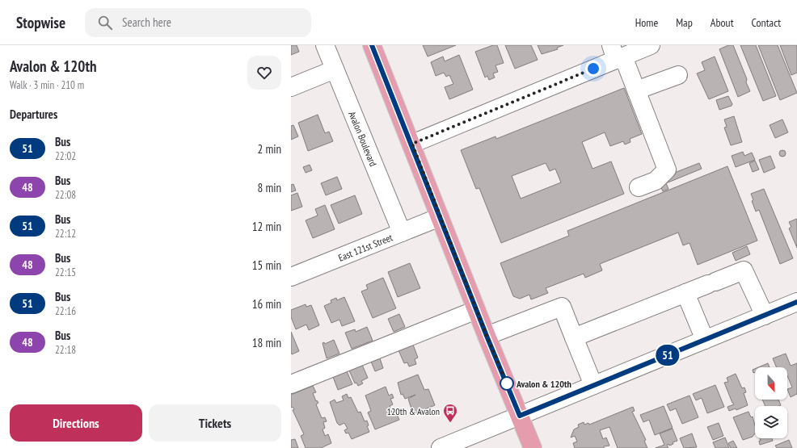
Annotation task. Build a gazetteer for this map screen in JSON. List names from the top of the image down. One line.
{"streets":{"street":["Avalon Boulevard","East 121st Street"]},"crossings":[["Avalon Boulevard","East 121st Street"]],"places":{"other":["Avalon & 120th"],"bus stop":["120th & Avalon"]},"lines":["bus line 51"],"north":"bottom","page":{"header":"Stopwise","search":"Search here","nav":["Home","Map","About","Contact"],"heading":[["Avalon & 120th","Walk · 3 min · 210 m"],"Departures"],"on_map":"51","list":[{"mark":"51","name":"Bus","note":"22:02","value":"2 min"},{"mark":"48","name":"Bus","note":"22:08","value":"8 min"},{"mark":"51","name":"Bus","note":"22:12","value":"12 min"},{"mark":"48","name":"Bus","note":"22:15","value":"15 min"},{"mark":"51","name":"Bus","note":"22:16","value":"16 min"},{"mark":"48","name":"Bus","note":"22:18","value":"18 min"}],"buttons":["Directions","Tickets"]}}
